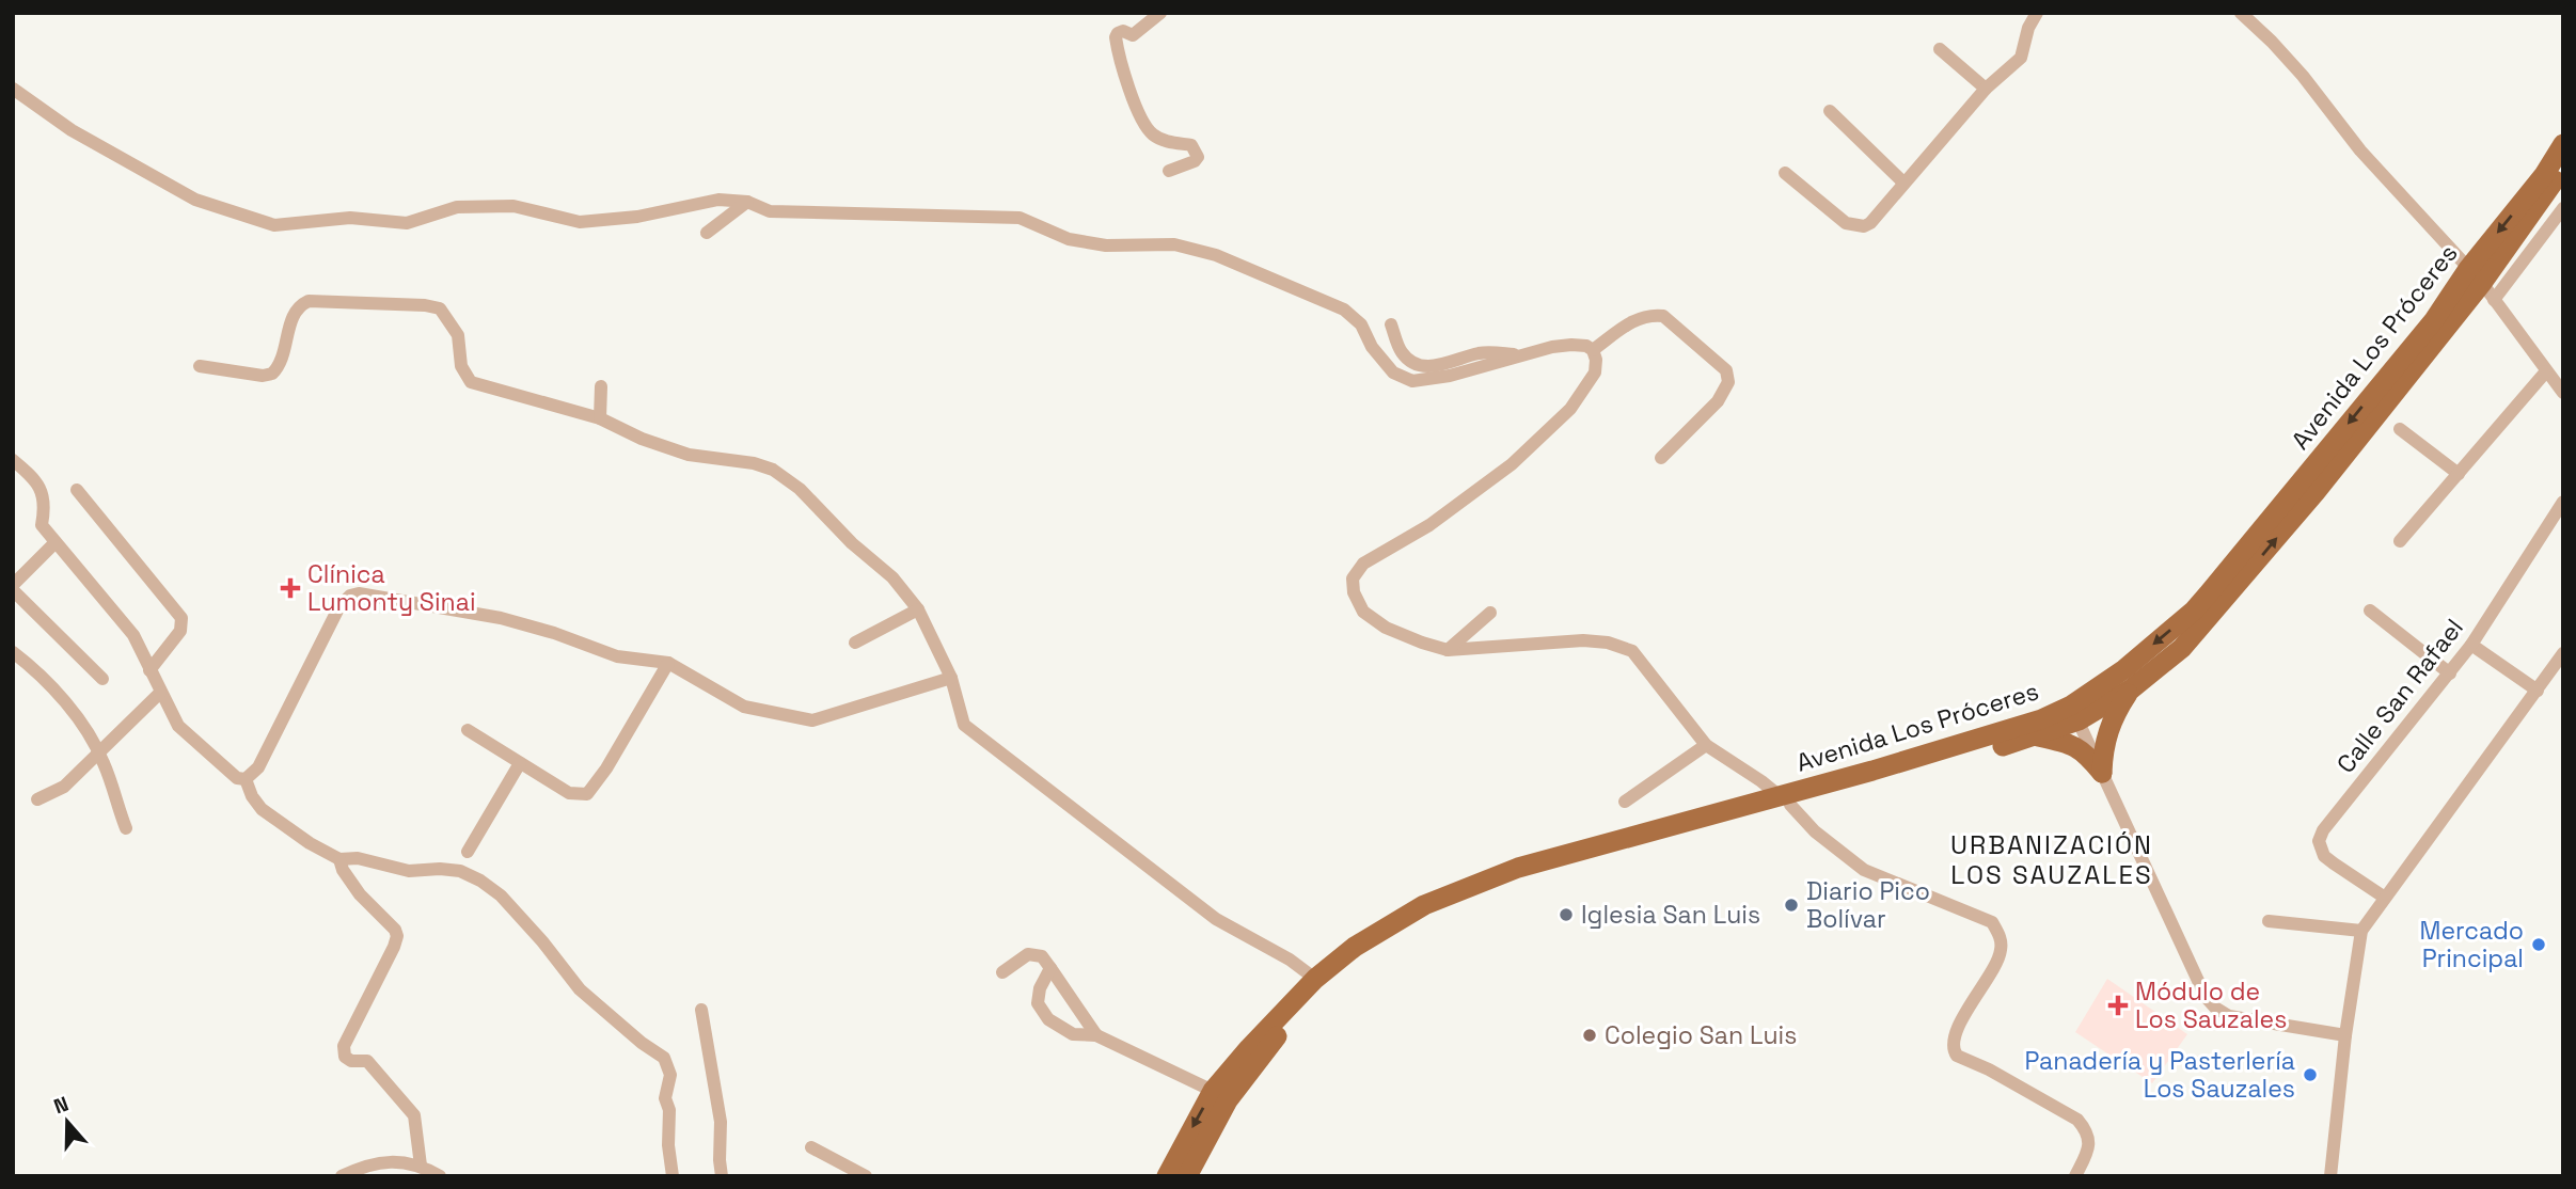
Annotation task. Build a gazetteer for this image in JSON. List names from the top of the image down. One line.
{"streets":{"highway":["Avenida Los Próceres"],"street":["Calle San Rafael"]},"districts":["URBANIZACIÓN LOS SAUZALES"],"places":{"health":["Clínica Lumonty Sinai","Módulo de Los Sauzales"],"other":["Diario Pico Bolívar","Iglesia San Luis","Mercado Principal","Colegio San Luis","Panadería y Pasterlería Los Sauzales"]},"north":"top"}
